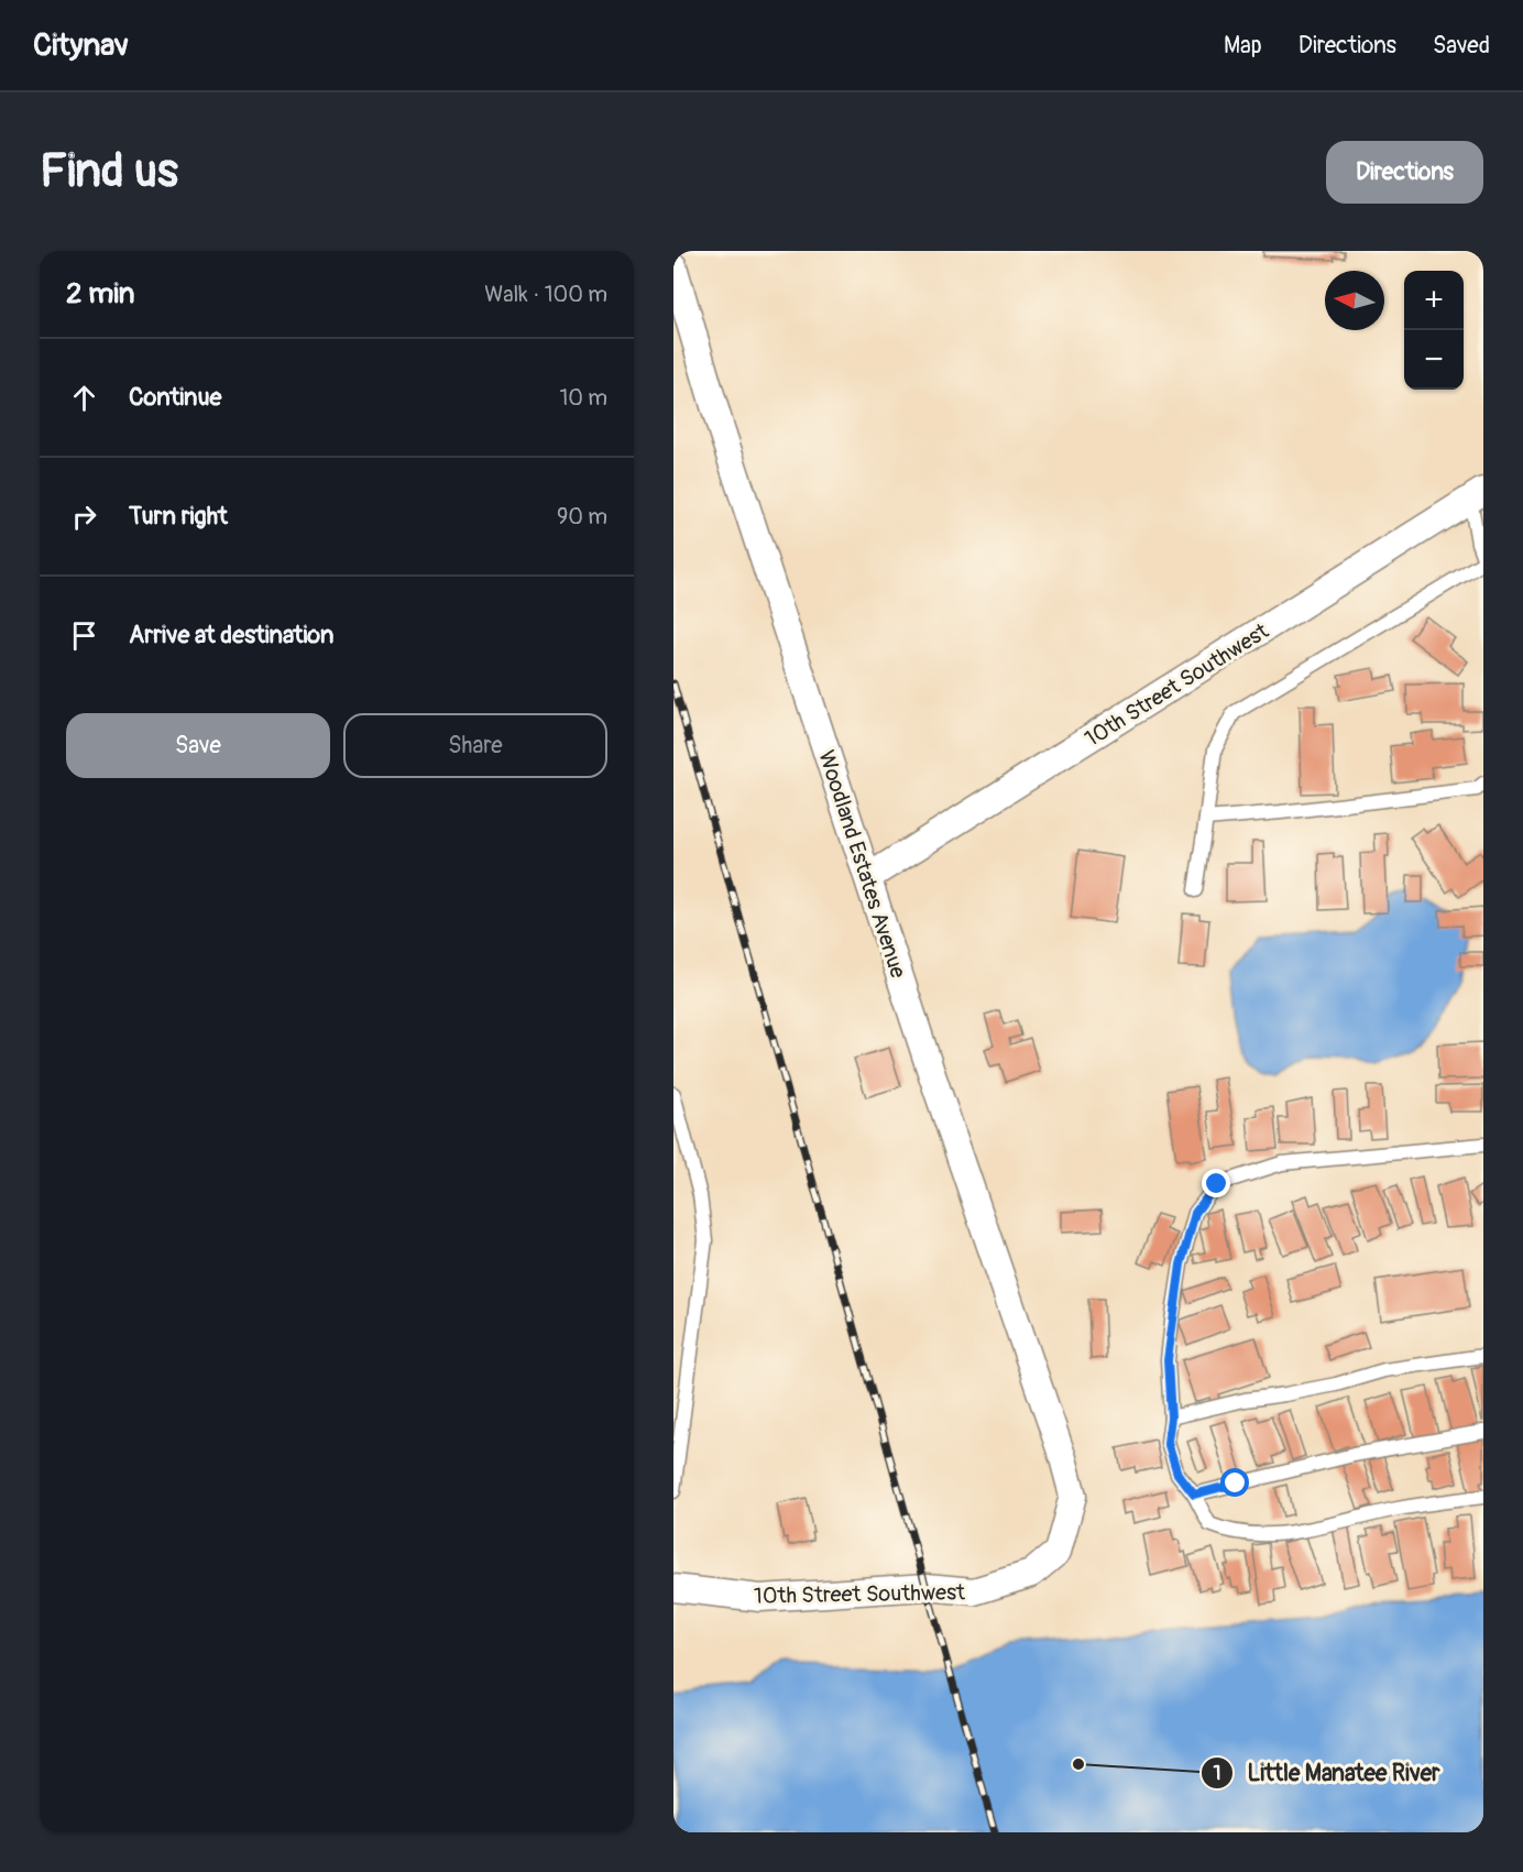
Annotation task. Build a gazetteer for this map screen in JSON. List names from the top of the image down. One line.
{"streets":{"street":["10th Street Southwest","Woodland Estates Avenue"]},"crossings":[["10th Street Southwest","Woodland Estates Avenue"]],"places":["Little Manatee River"],"north":"left","page":{"header":"Citynav","nav":["Map","Directions","Saved"],"buttons":["Directions",["Save","Share"]],"title":"Find us","heading":["2 min","Walk · 100 m"],"map_buttons":["+","−"],"list":[["Continue","10 m"],["Turn right","90 m"],"Arrive at destination"]}}
